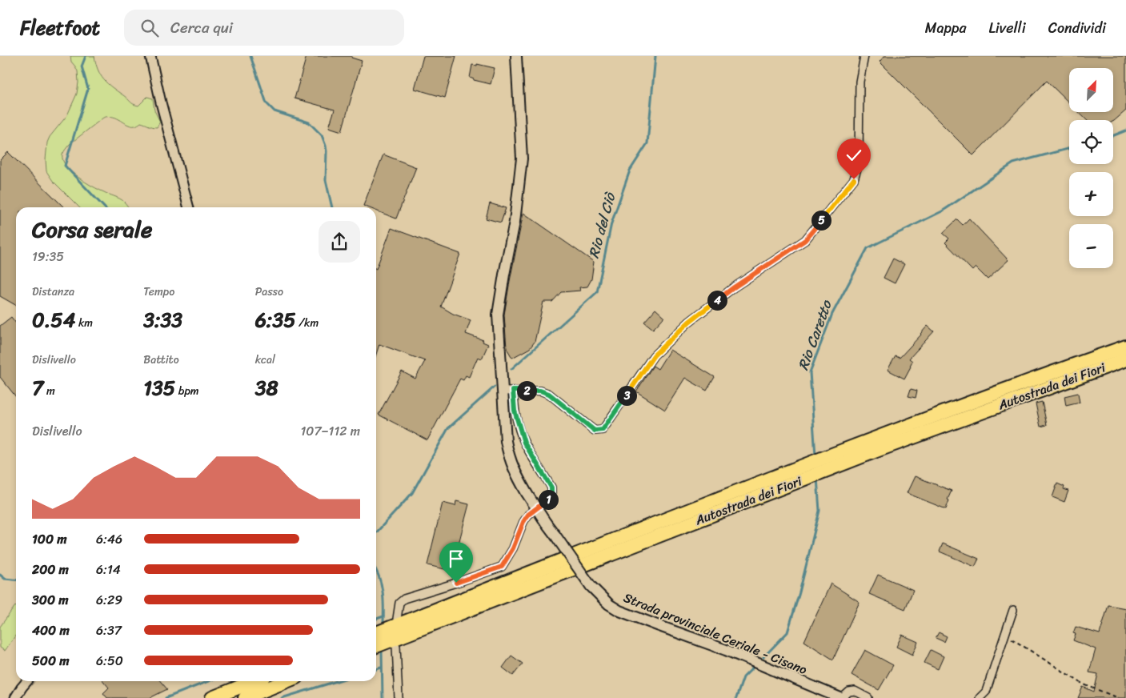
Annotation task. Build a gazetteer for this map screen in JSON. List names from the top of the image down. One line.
{"streets":{"highway":["Autostrada dei Fiori"],"main road":["Strada provinciale Ceriale - Cisano"]},"water":["Rio del Ciò","Rio Caretto"],"north":"top right","page":{"header":"Fleetfoot","search":"Cerca qui","nav":["Mappa","Livelli","Condividi"],"map_buttons":["+","−"],"heading":["Corsa serale","19:35"],"pins":["5","4","2","3","1"],"stats":[["Distanza","0.54 km"],["Tempo","3:33"],["Passo","6:35 /km"],["Dislivello","7 m"],["Battito","135 bpm"],["kcal","38"]],"chart":["Dislivello","107–112 m"],"list":[{"name":"100 m","note":"6:46"},{"name":"200 m","note":"6:14"},{"name":"300 m","note":"6:29"},{"name":"400 m","note":"6:37"},{"name":"500 m","note":"6:50"}]}}
